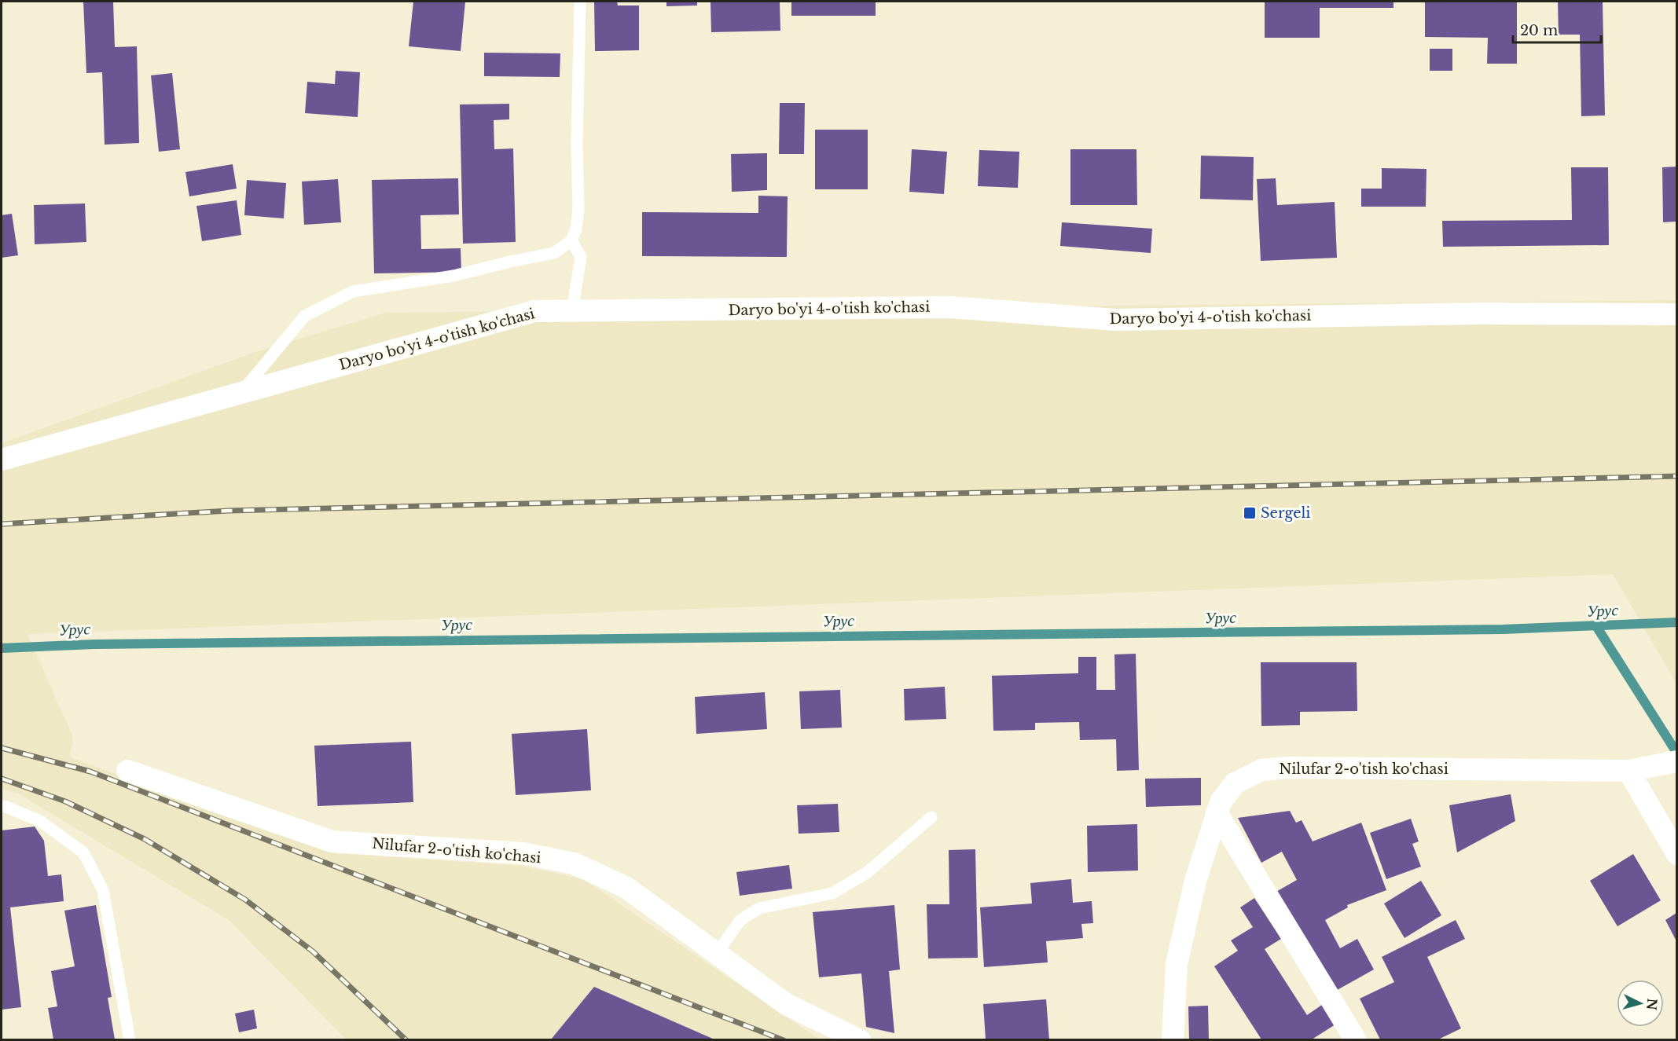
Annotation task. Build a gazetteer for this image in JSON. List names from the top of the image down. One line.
{"streets":{"street":["Daryo bo'yi 4-o'tish ko'chasi","Nilufar 2-o'tish ko'chasi"]},"water":["Урус"],"places":{"transit":["Sergeli"]},"scale_bar":"20 m","north":"right"}
